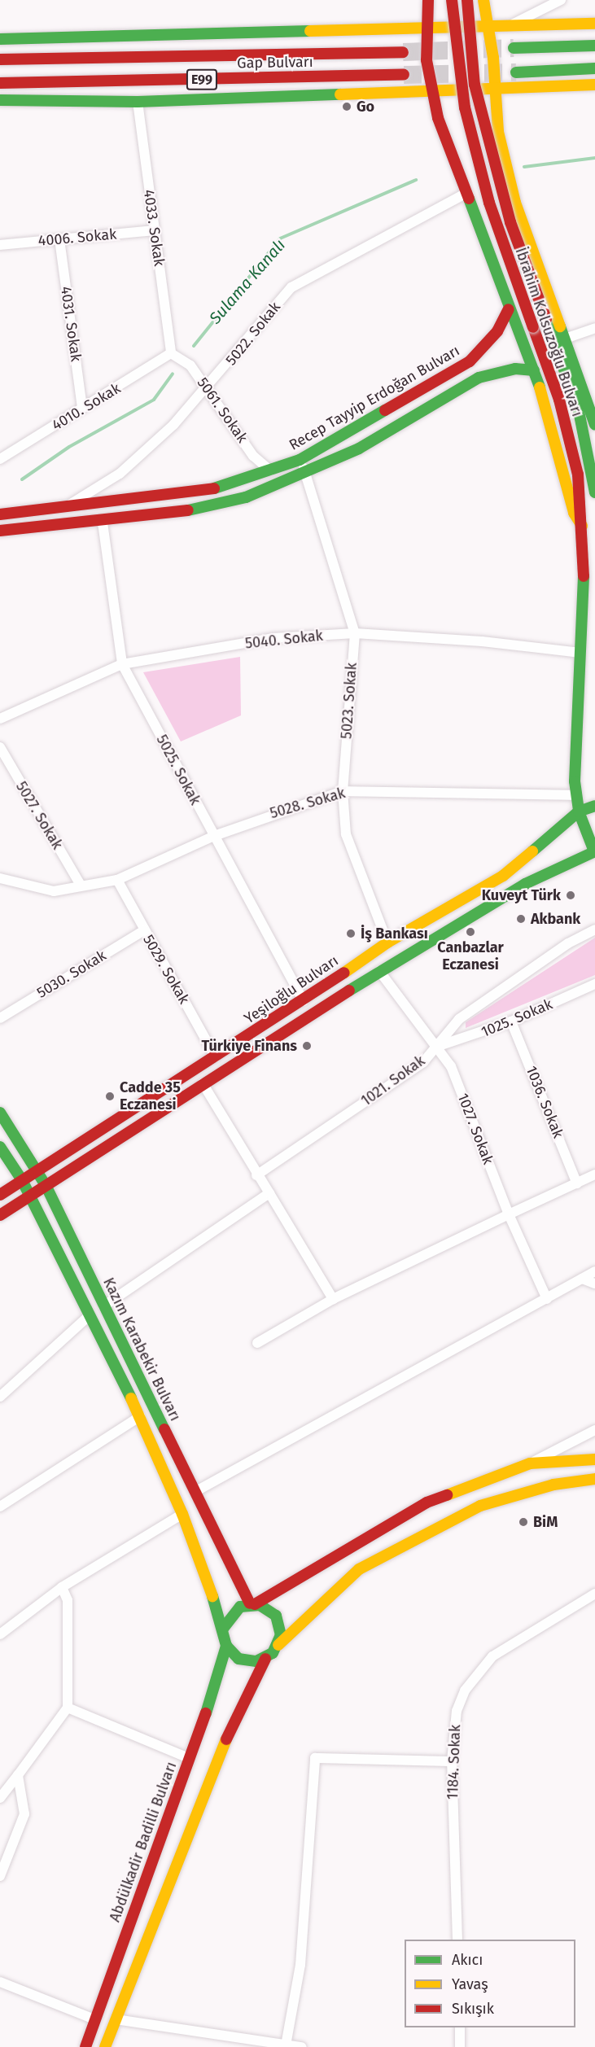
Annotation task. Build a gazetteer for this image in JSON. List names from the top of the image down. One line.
{"streets":{"main road":["Gap Bulvarı","E99","İbrahim Kolsuzoğlu Bulvarı","Recep Tayyip Erdoğan Bulvarı","Yeşiloğlu Bulvarı","Kazım Karabekir Bulvarı","Abdülkadir Badilli Bulvarı"],"street":["4033. Sokak","4006. Sokak","4031. Sokak","5022. Sokak","4010. Sokak","5061. Sokak","5040. Sokak","5023. Sokak","5025. Sokak","5028. Sokak","5027. Sokak","5029. Sokak","5030. Sokak","1025. Sokak","1021. Sokak","1036. Sokak","1027. Sokak","1184. Sokak"]},"crossings":[["4033. Sokak","4006. Sokak"],["4033. Sokak","4010. Sokak"],["4033. Sokak","5061. Sokak"],["4006. Sokak","4031. Sokak"],["4031. Sokak","4010. Sokak"],["İbrahim Kolsuzoğlu Bulvarı","5040. Sokak"],["İbrahim Kolsuzoğlu Bulvarı","5028. Sokak"],["İbrahim Kolsuzoğlu Bulvarı","Yeşiloğlu Bulvarı"],["5022. Sokak","Recep Tayyip Erdoğan Bulvarı"],["5022. Sokak","5061. Sokak"],["Recep Tayyip Erdoğan Bulvarı","5061. Sokak"],["Recep Tayyip Erdoğan Bulvarı","5023. Sokak"],["Recep Tayyip Erdoğan Bulvarı","5025. Sokak"],["4010. Sokak","5061. Sokak"],["5040. Sokak","5023. Sokak"],["5040. Sokak","5025. Sokak"],["5023. Sokak","5028. Sokak"],["5023. Sokak","Yeşiloğlu Bulvarı"],["5025. Sokak","5028. Sokak"],["5025. Sokak","Yeşiloğlu Bulvarı"],["5028. Sokak","5027. Sokak"],["5028. Sokak","5029. Sokak"],["5029. Sokak","5030. Sokak"],["5029. Sokak","Yeşiloğlu Bulvarı"],["Yeşiloğlu Bulvarı","1027. Sokak"],["Yeşiloğlu Bulvarı","Kazım Karabekir Bulvarı"],["1025. Sokak","1021. Sokak"],["1025. Sokak","1036. Sokak"],["1025. Sokak","1027. Sokak"],["1021. Sokak","1027. Sokak"],["Kazım Karabekir Bulvarı","Abdülkadir Badilli Bulvarı"]],"water":["Sulama Kanalı"],"places":["Go","Kuveyt Türk","Akbank","Canbazlar Eczanesi","İş Bankası","Türkiye Finans","Cadde 35 Eczanesi","BiM"],"legend":["Akıcı","Yavaş","Sıkışık"]}
